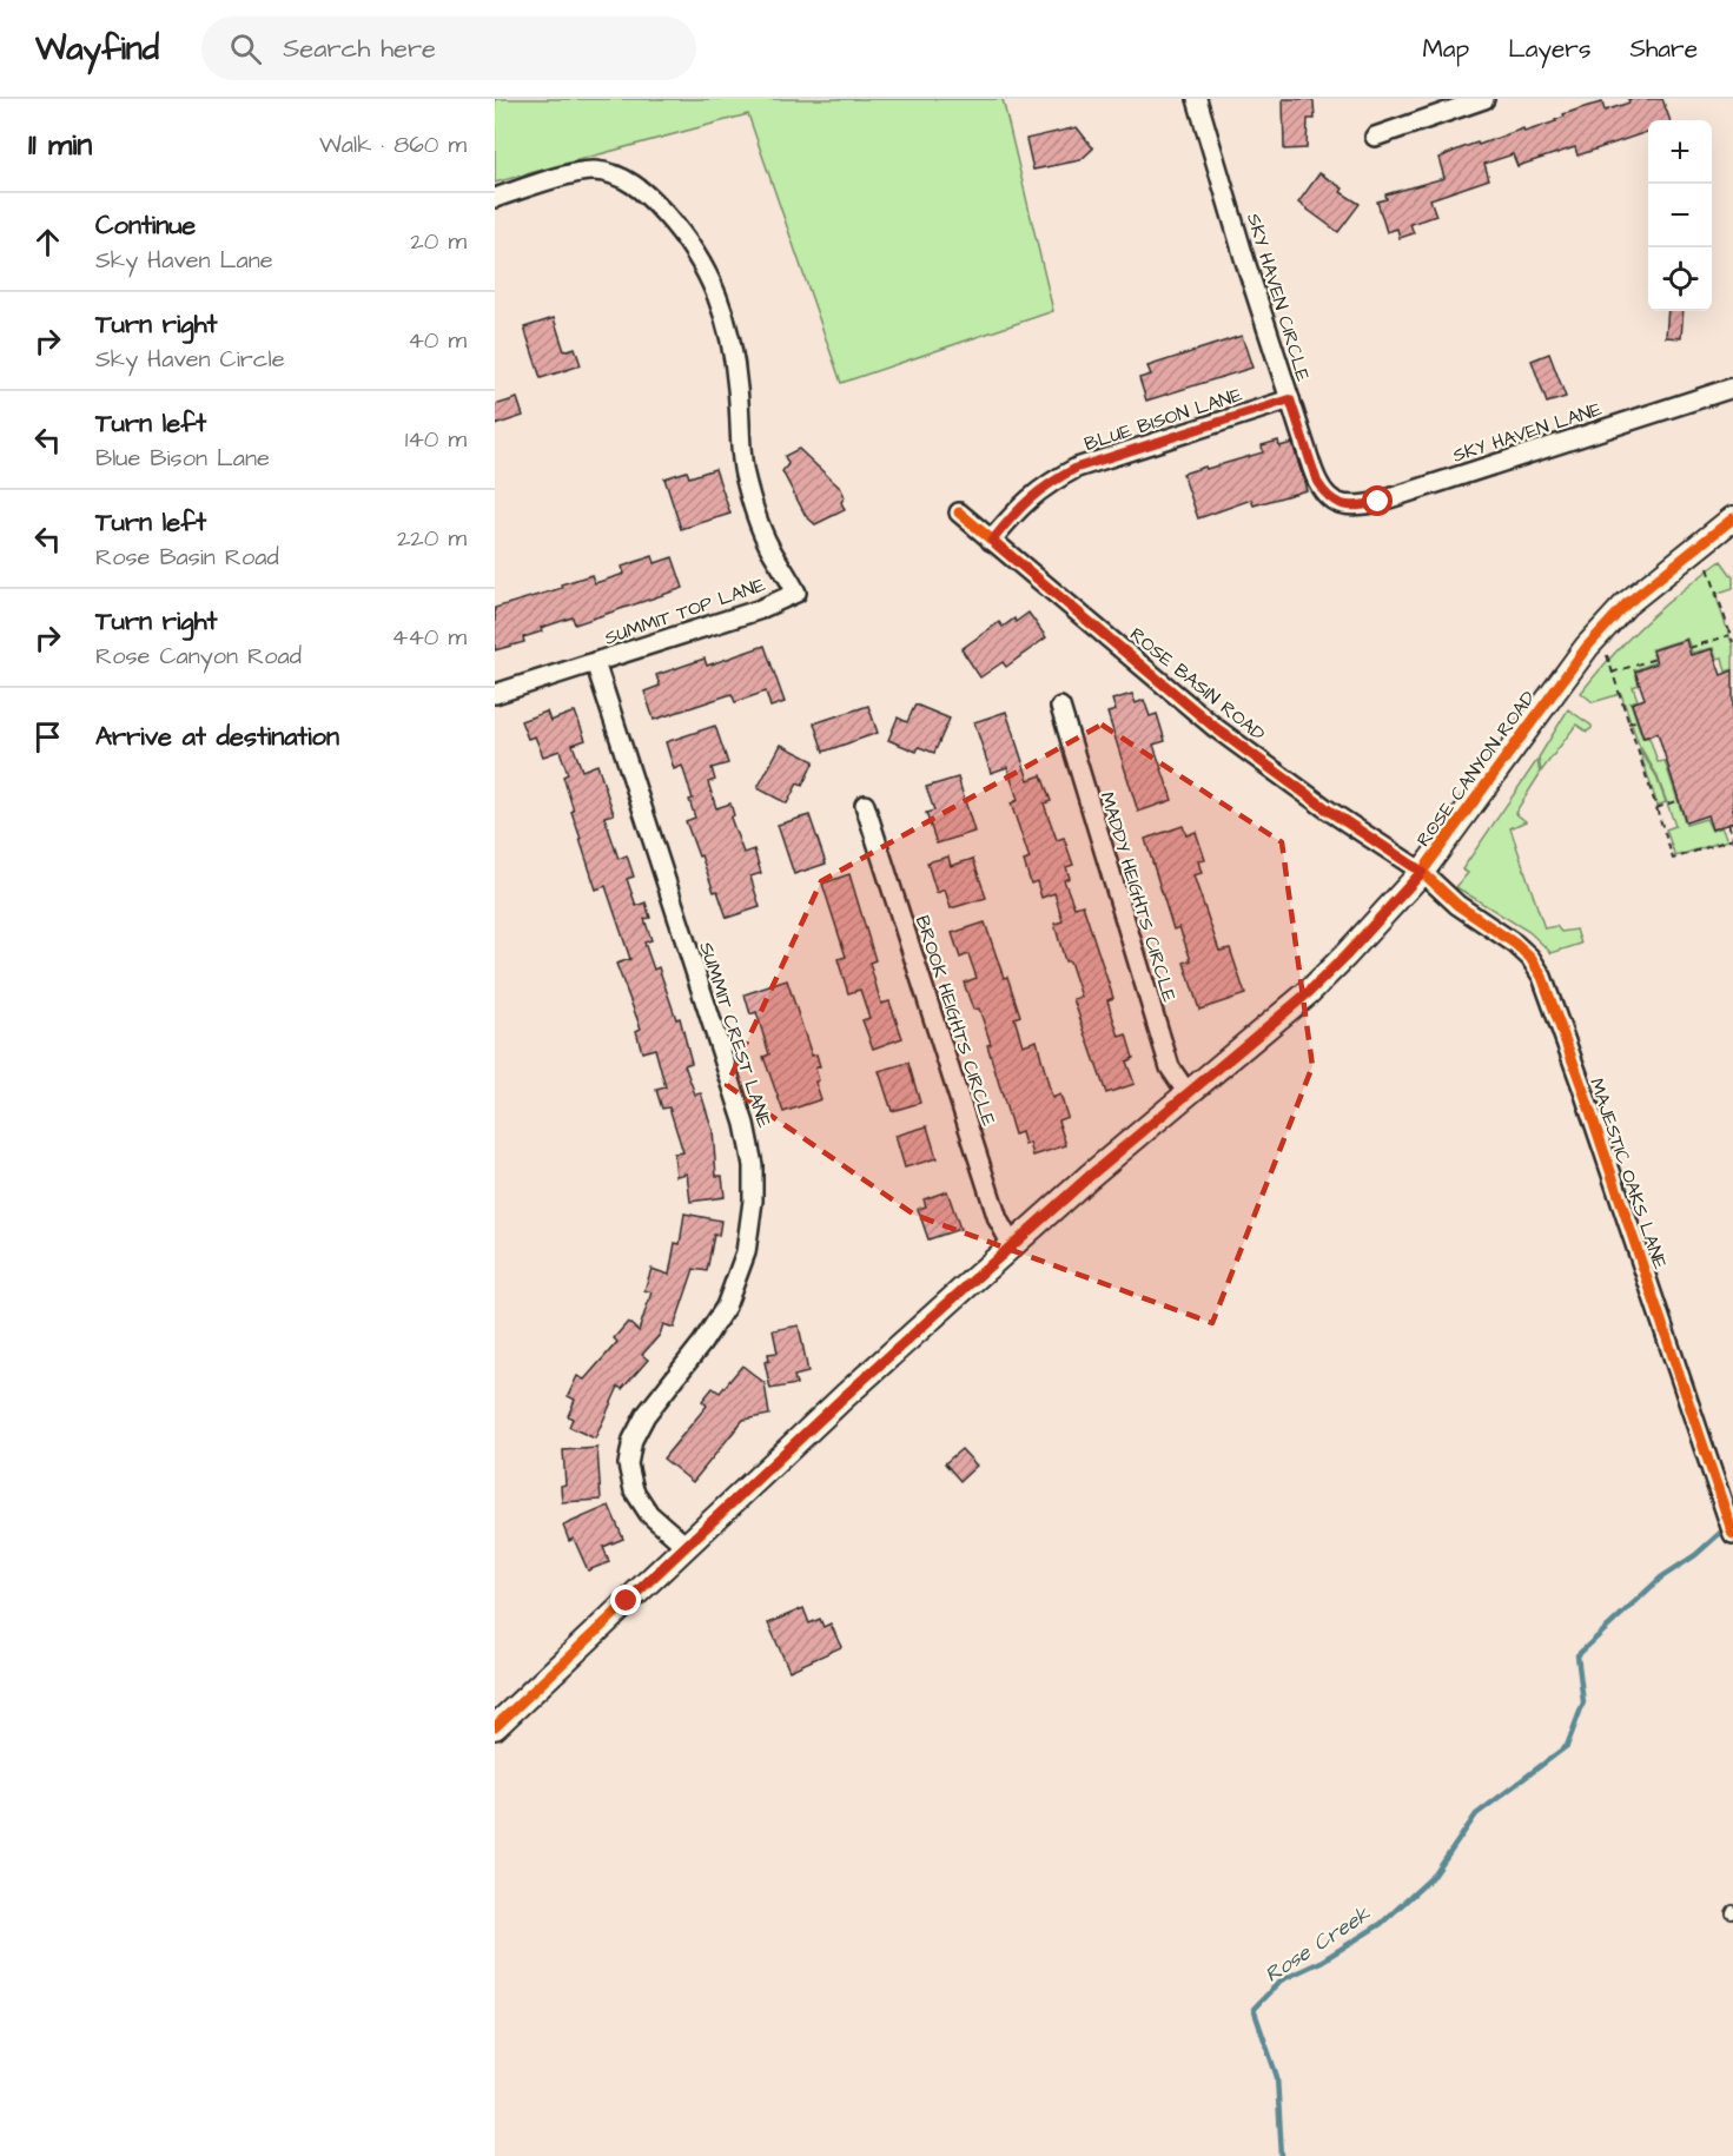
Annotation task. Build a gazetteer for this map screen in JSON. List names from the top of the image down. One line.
{"streets":{"street":["SKY HAVEN CIRCLE","BLUE BISON LANE","SKY HAVEN LANE","SUMMIT TOP LANE","ROSE BASIN ROAD","ROSE CANYON ROAD","MADDY HEIGHTS CIRCLE","BROOK HEIGHTS CIRCLE","SUMMIT CREST LANE","MAJESTIC OAKS LANE"]},"crossings":[["SKY HAVEN CIRCLE","BLUE BISON LANE"],["SKY HAVEN CIRCLE","SKY HAVEN LANE"],["BLUE BISON LANE","ROSE BASIN ROAD"],["SUMMIT TOP LANE","SUMMIT CREST LANE"],["ROSE BASIN ROAD","ROSE CANYON ROAD"],["ROSE BASIN ROAD","MAJESTIC OAKS LANE"],["ROSE CANYON ROAD","MADDY HEIGHTS CIRCLE"],["ROSE CANYON ROAD","BROOK HEIGHTS CIRCLE"],["ROSE CANYON ROAD","SUMMIT CREST LANE"],["ROSE CANYON ROAD","MAJESTIC OAKS LANE"]],"water":["Rose Creek"],"page":{"header":"Wayfind","search":"Search here","nav":["Map","Layers","Share"],"heading":["11 min","Walk · 860 m"],"map_buttons":["+","−"],"list":[["Continue","Sky Haven Lane","20 m"],["Turn right","Sky Haven Circle","40 m"],["Turn left","Blue Bison Lane","140 m"],["Turn left","Rose Basin Road","220 m"],["Turn right","Rose Canyon Road","440 m"],"Arrive at destination"]}}
